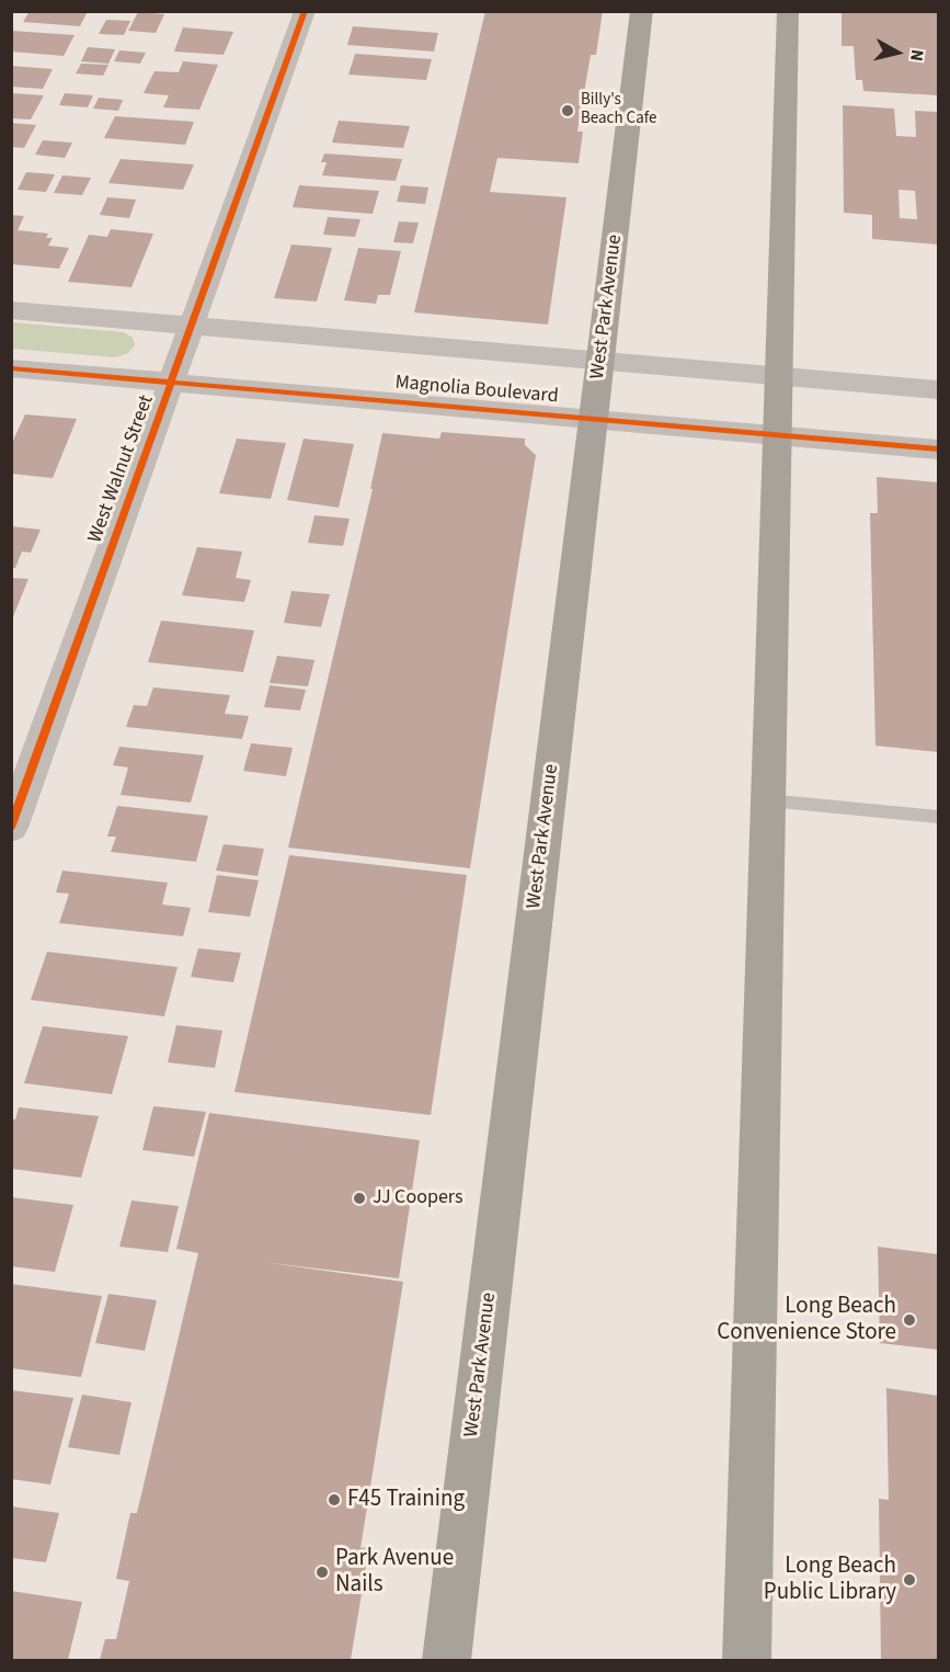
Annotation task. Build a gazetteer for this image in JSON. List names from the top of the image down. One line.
{"streets":{"highway":["West Park Avenue"],"street":["Magnolia Boulevard","West Walnut Street"]},"crossings":[["West Park Avenue","Magnolia Boulevard"],["Magnolia Boulevard","West Walnut Street"]],"places":["Billy's Beach Cafe","JJ Coopers","Long Beach Convenience Store","F45 Training","Park Avenue Nails","Long Beach Public Library"],"north":"right"}
